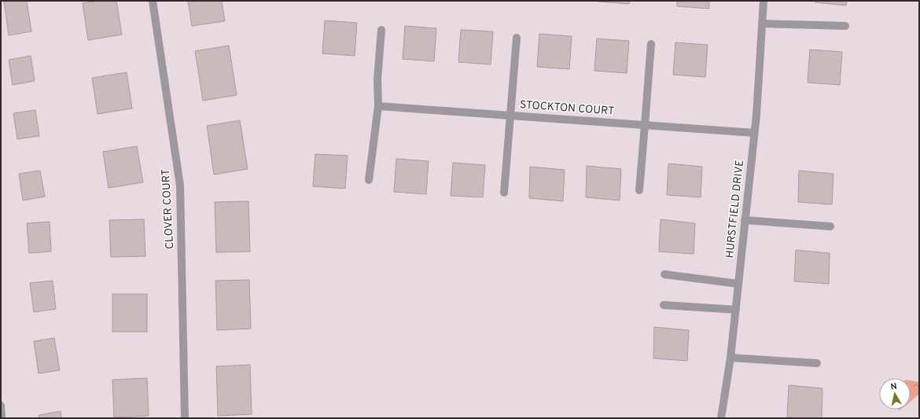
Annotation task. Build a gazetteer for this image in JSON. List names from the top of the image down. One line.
{"streets":{"street":["STOCKTON COURT","CLOVER COURT","HURSTFIELD DRIVE"]},"crossings":[["STOCKTON COURT","HURSTFIELD DRIVE"]],"north":"top"}
